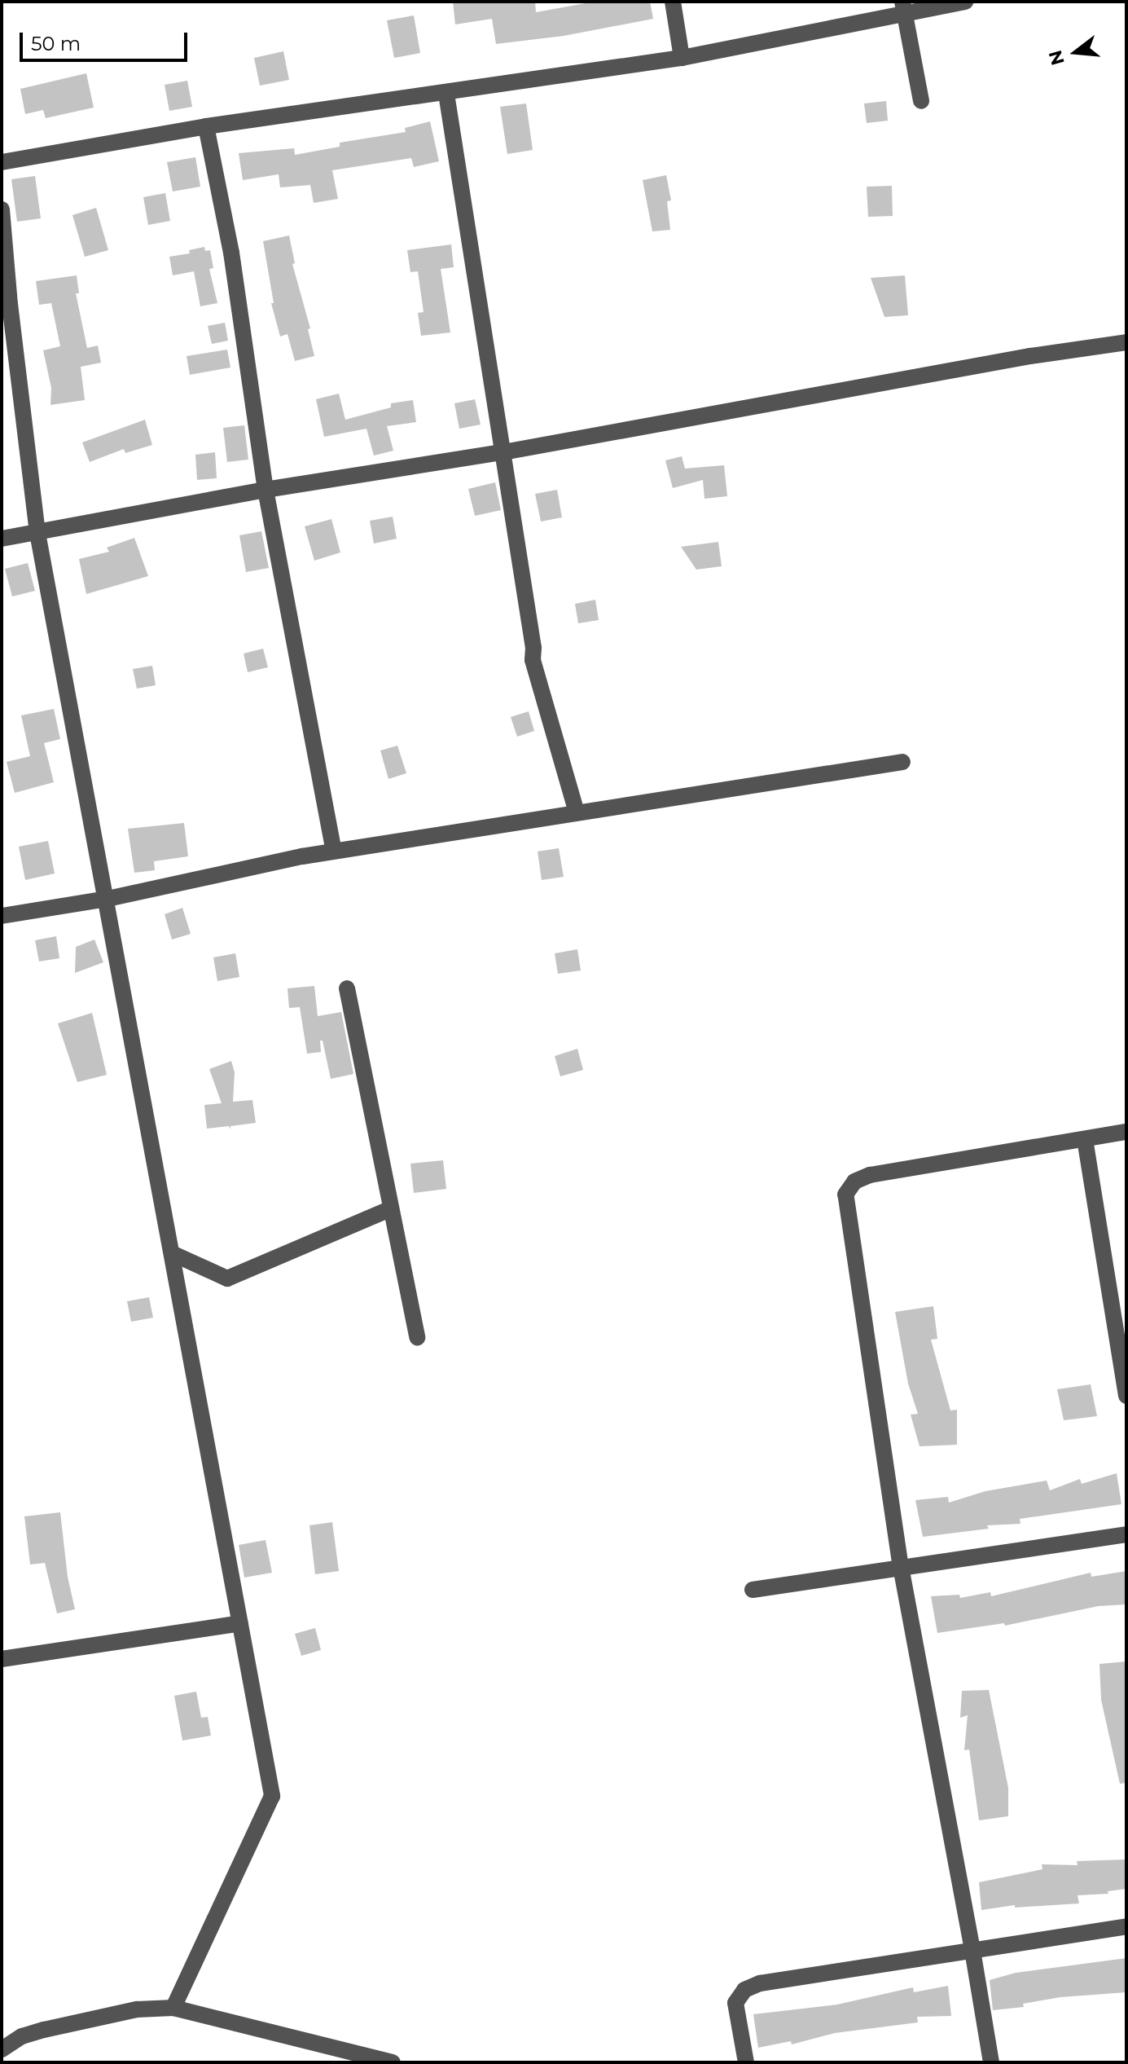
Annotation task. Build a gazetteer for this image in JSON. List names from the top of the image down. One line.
{"scale_bar":"50 m","north":"left"}
